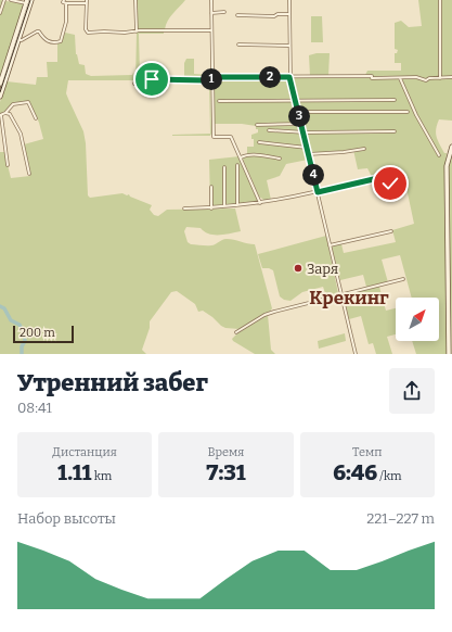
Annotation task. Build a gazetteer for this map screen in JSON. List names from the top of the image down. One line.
{"districts":["Крекинг"],"places":["Заря"],"scale_bar":"200 m","north":"top right","page":{"pins":["2","1","3","4"],"scale":"200 m","heading":["Утренний забег","08:41"],"stats":[["Дистанция","1.11 km"],["Время","7:31"],["Темп","6:46 /km"]],"chart":["Набор высоты","221–227 m"]}}
